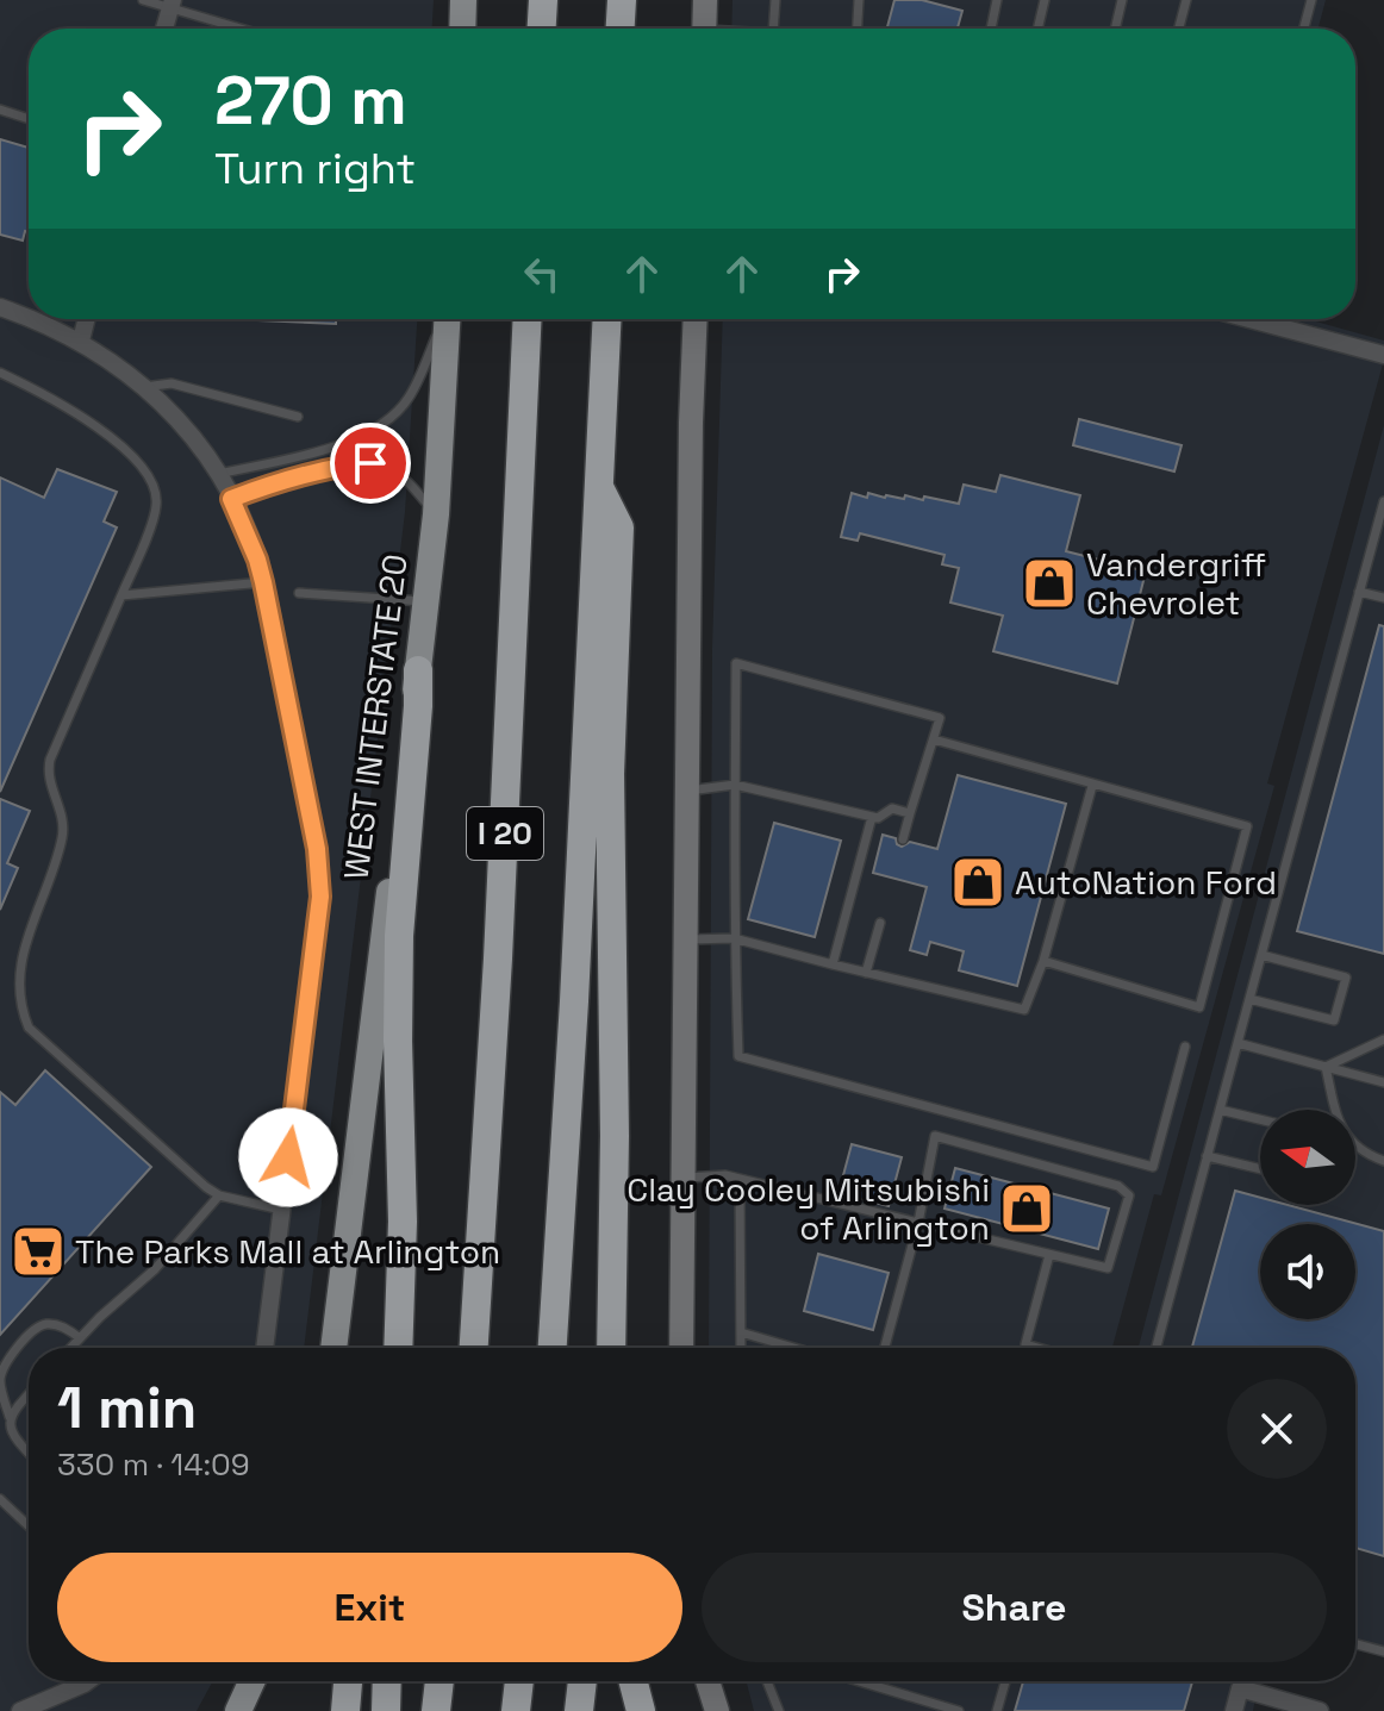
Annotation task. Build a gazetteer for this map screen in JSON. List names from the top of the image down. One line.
{"streets":{"highway":["I 20"],"main road":["WEST INTERSTATE 20"]},"places":{"shop":["Vandergriff Chevrolet","AutoNation Ford","Clay Cooley Mitsubishi of Arlington"],"supermarket":["The Parks Mall at Arlington"]},"north":"left","page":{"turn":["270 m","Turn right"],"heading":["1 min","330 m · 14:09"],"buttons":["Exit","Share"]}}
